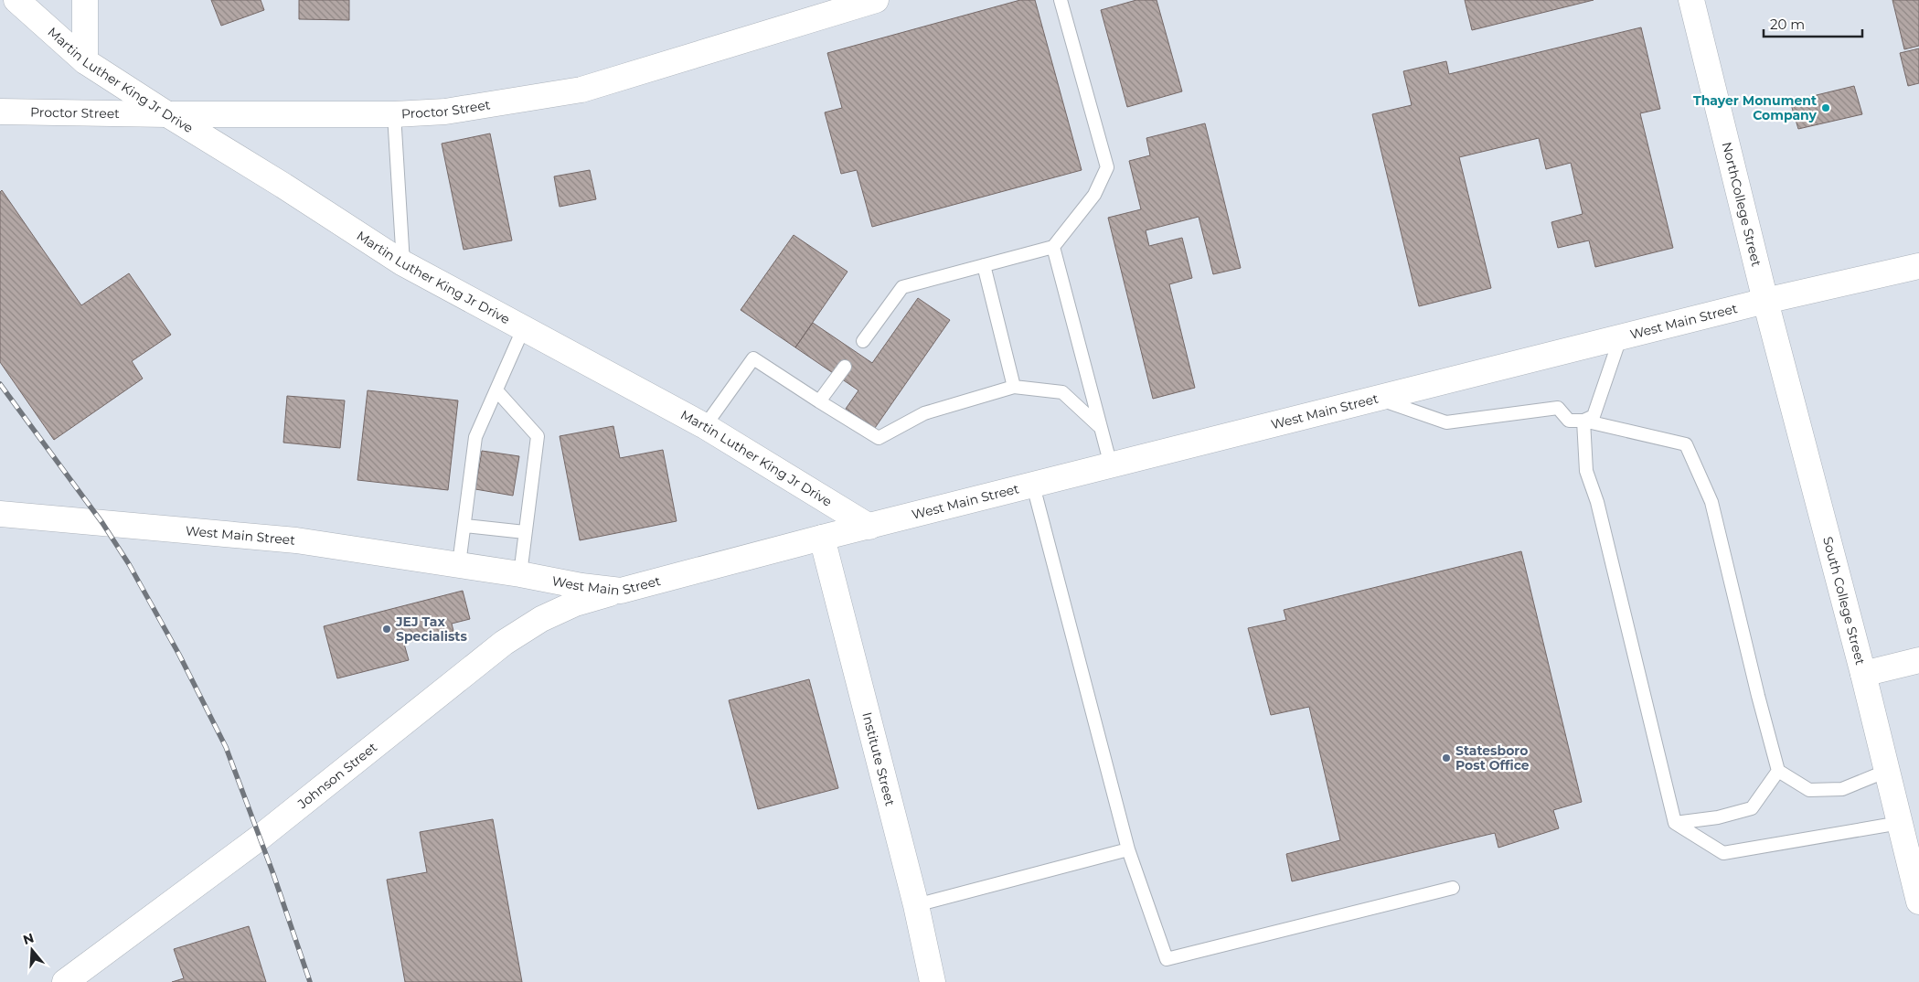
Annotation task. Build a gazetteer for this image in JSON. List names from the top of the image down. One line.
{"streets":{"street":["Martin Luther King Jr Drive","Proctor Street","NorthCollege Street","West Main Street","South College Street","Institute Street","Johnson Street"]},"crossings":[["Martin Luther King Jr Drive","Proctor Street"],["Martin Luther King Jr Drive","West Main Street"],["NorthCollege Street","West Main Street"],["NorthCollege Street","South College Street"],["West Main Street","South College Street"],["West Main Street","Institute Street"],["West Main Street","Johnson Street"]],"places":["Thayer Monument Company","JEJ Tax Specialists","Statesboro Post Office"],"scale_bar":"20 m","north":"top"}
